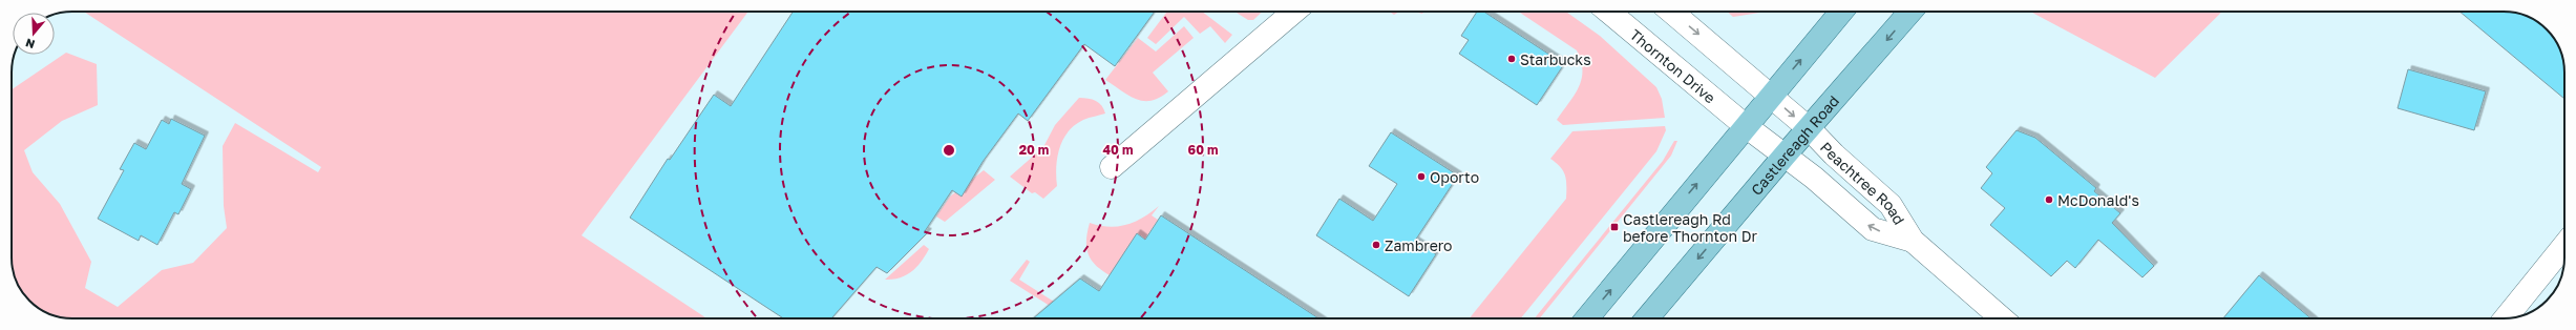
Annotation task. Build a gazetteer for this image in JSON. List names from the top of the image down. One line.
{"streets":{"main road":["Castlereagh Road"],"street":["Thornton Drive","Peachtree Road"]},"crossings":[["Thornton Drive","Peachtree Road"],["Castlereagh Road","Peachtree Road"]],"places":{"other":["Starbucks","Oporto","McDonald's","Zambrero"],"transit":["Castlereagh Rd before Thornton Dr"]},"north":"bottom","rings":["20 m","40 m","60 m"]}
